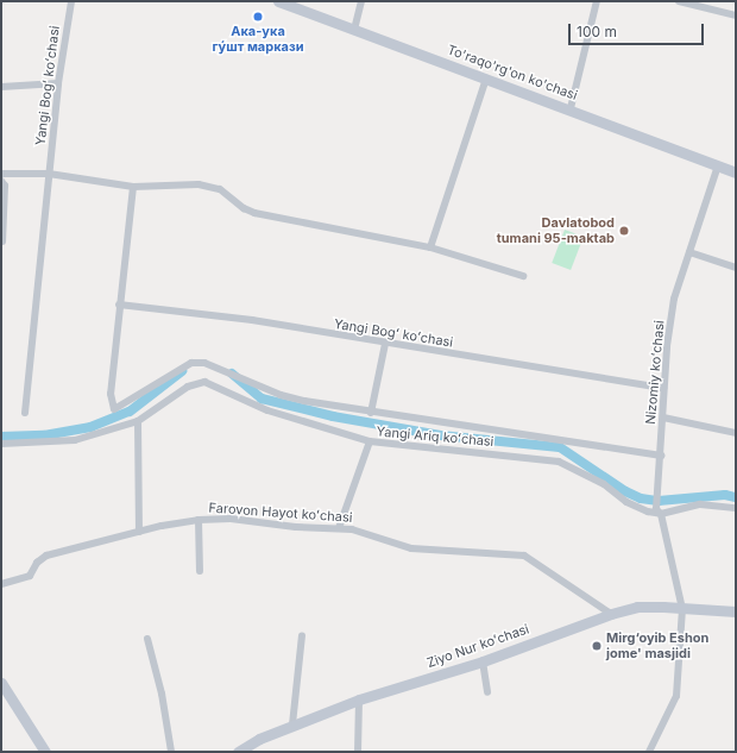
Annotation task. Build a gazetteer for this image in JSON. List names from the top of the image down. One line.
{"streets":{"street":["To'raqo'rg'on ko'chasi","Yangi Bogʻ koʻchasi","Nizomiy koʻchasi","Yangi Ariq koʻchasi","Farovon Hayot koʻchasi","Ziyo Nur koʻchasi"]},"crossings":[["To'raqo'rg'on ko'chasi","Nizomiy koʻchasi"],["Yangi Bogʻ koʻchasi","Nizomiy koʻchasi"],["Nizomiy koʻchasi","Yangi Ariq koʻchasi"],["Nizomiy koʻchasi","Ziyo Nur koʻchasi"],["Farovon Hayot koʻchasi","Ziyo Nur koʻchasi"]],"places":["Ака-ука гу́шт маркази","Davlatobod tumani 95-maktab","Mirg‘oyib Eshon jome' masjidi"],"scale_bar":"100 m"}
